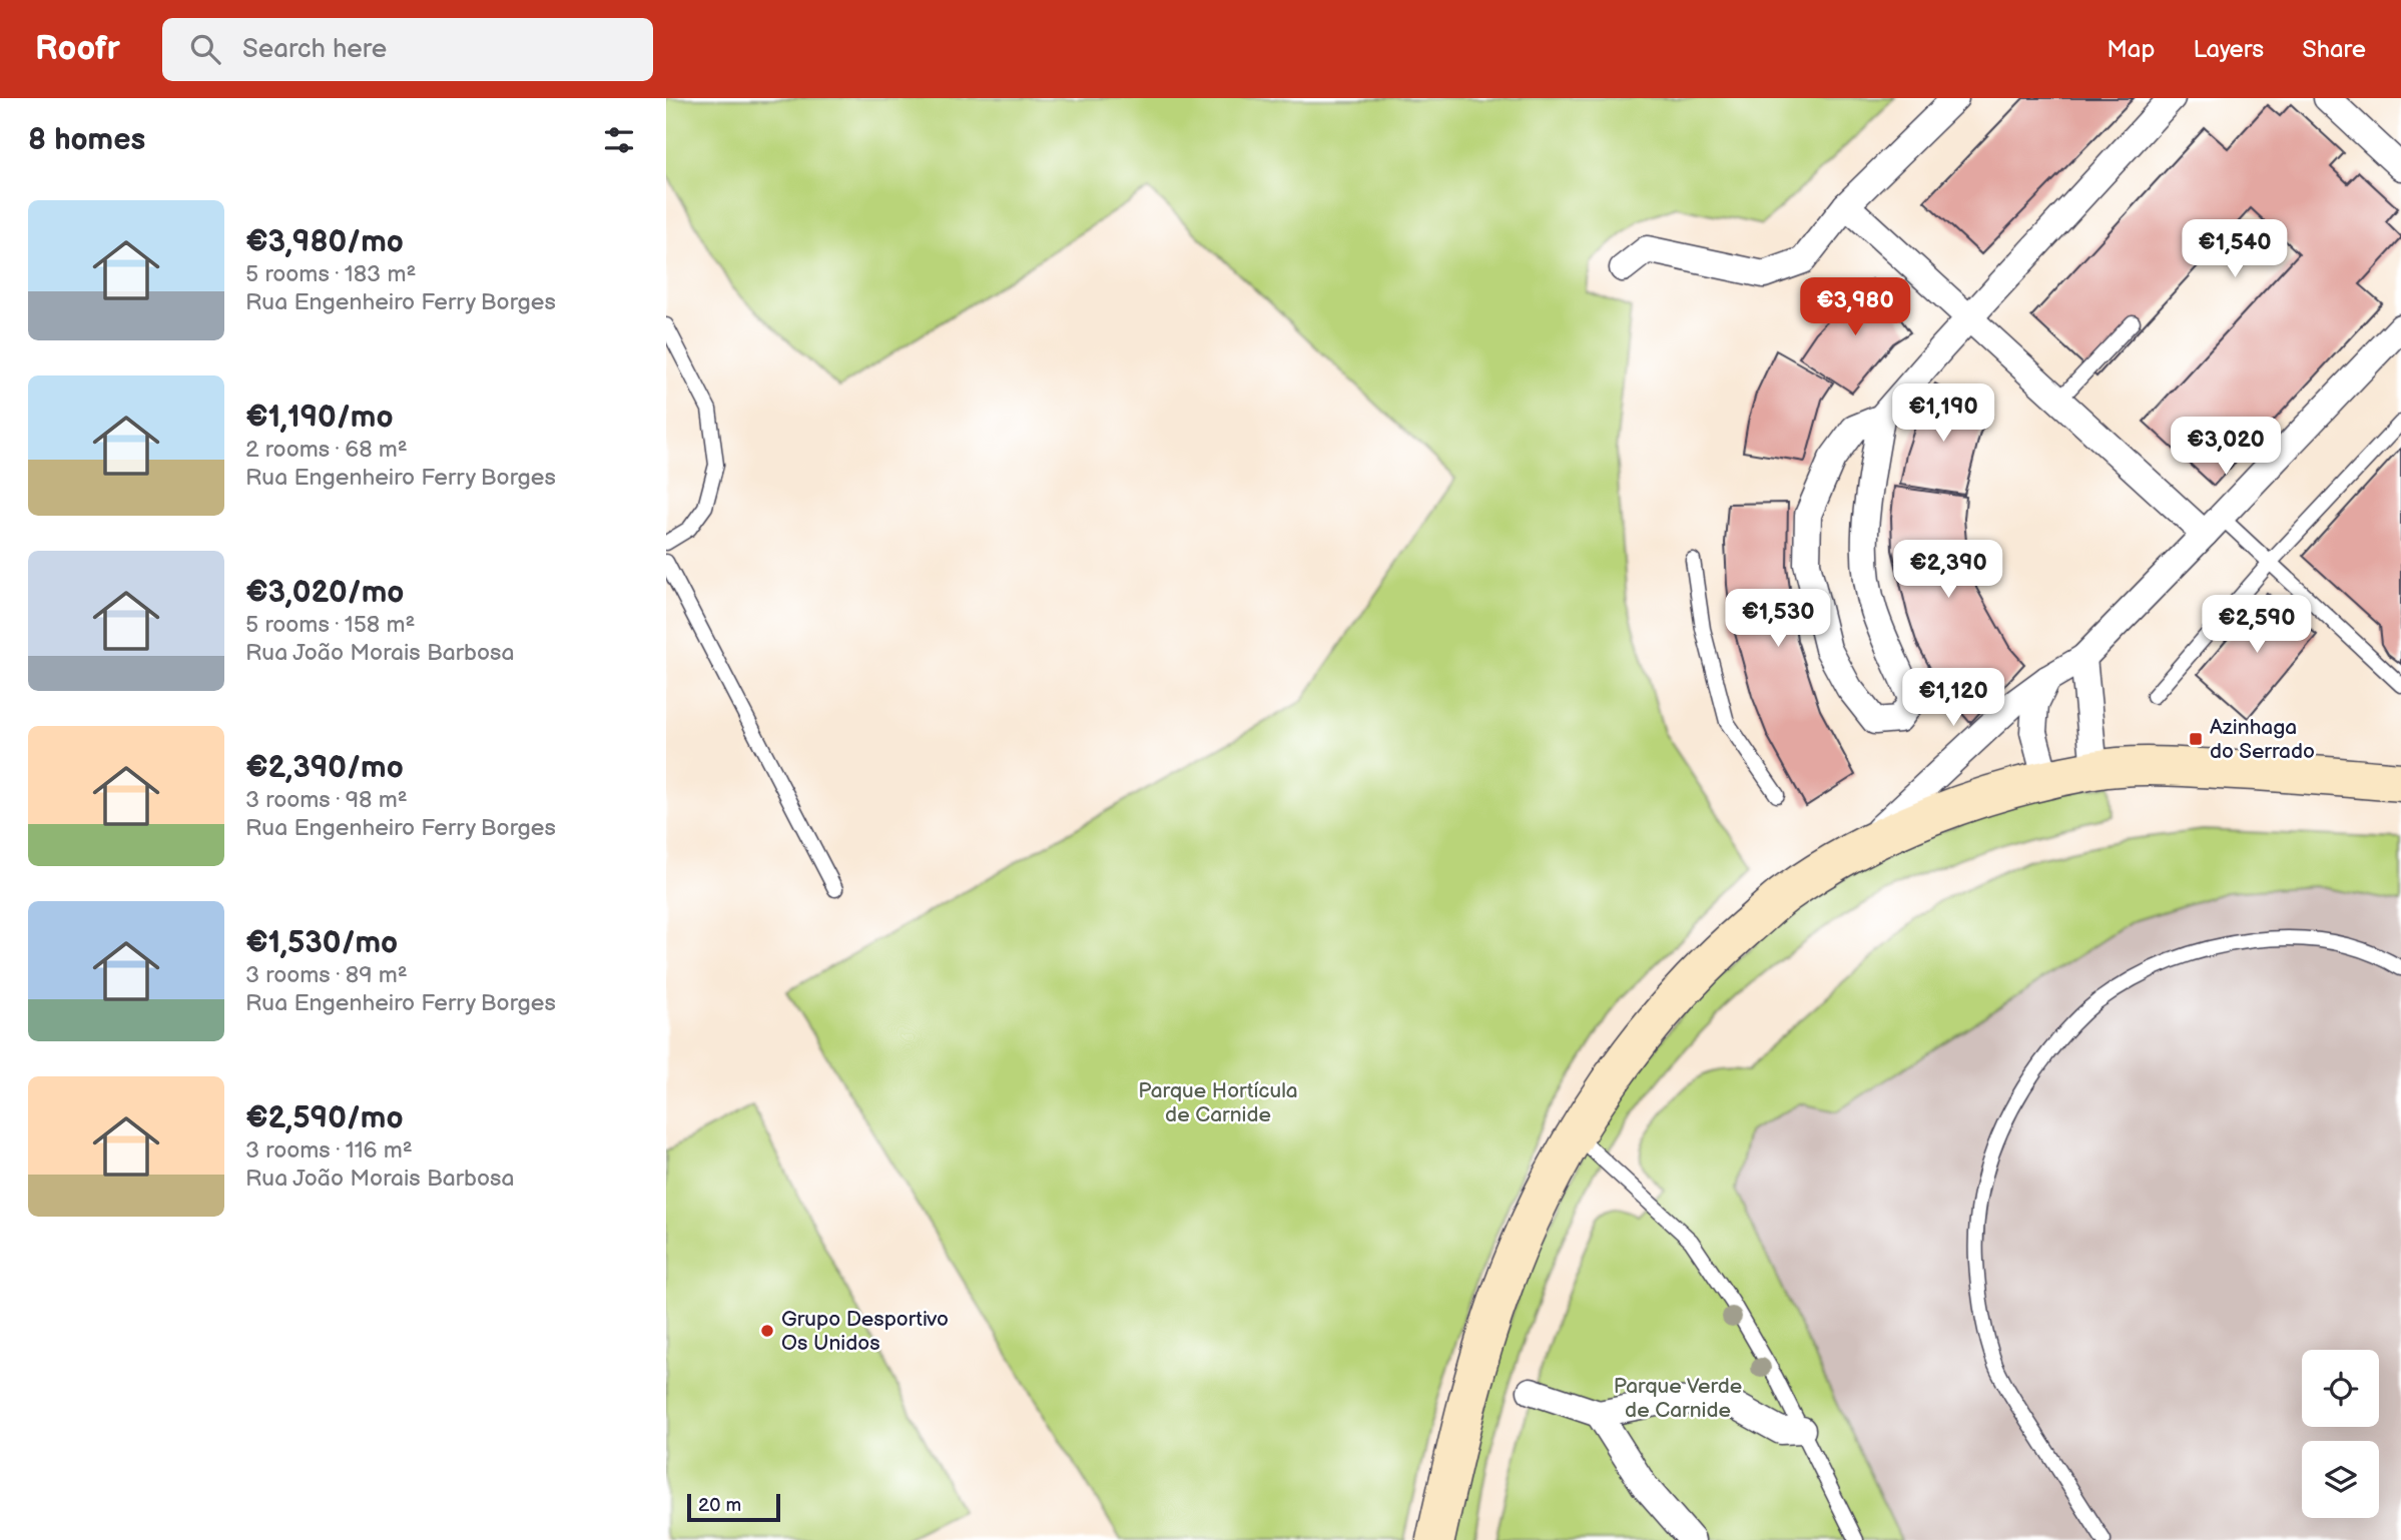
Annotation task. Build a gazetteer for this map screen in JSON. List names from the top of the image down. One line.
{"parks":["Parque Hortícula de Carnide","Parque Verde de Carnide"],"places":{"transit":["Azinhaga do Serrado"],"other":["Grupo Desportivo Os Unidos"]},"scale_bar":"20 m","page":{"header":"Roofr","search":"Search here","nav":["Map","Layers","Share"],"heading":"8 homes","list":[{"name":"€3,980/mo","note":"5 rooms · 183 m² · Rua Engenheiro Ferry Borges"},{"name":"€1,190/mo","note":"2 rooms · 68 m² · Rua Engenheiro Ferry Borges"},{"name":"€3,020/mo","note":"5 rooms · 158 m² · Rua João Morais Barbosa"},{"name":"€2,390/mo","note":"3 rooms · 98 m² · Rua Engenheiro Ferry Borges"},{"name":"€1,530/mo","note":"3 rooms · 89 m² · Rua Engenheiro Ferry Borges"},{"name":"€2,590/mo","note":"3 rooms · 116 m² · Rua João Morais Barbosa"}],"price":["€1,540","€3,980","€1,190","€3,020","€2,390","€1,530","€2,590","€1,120"],"scale":"20 m"}}
